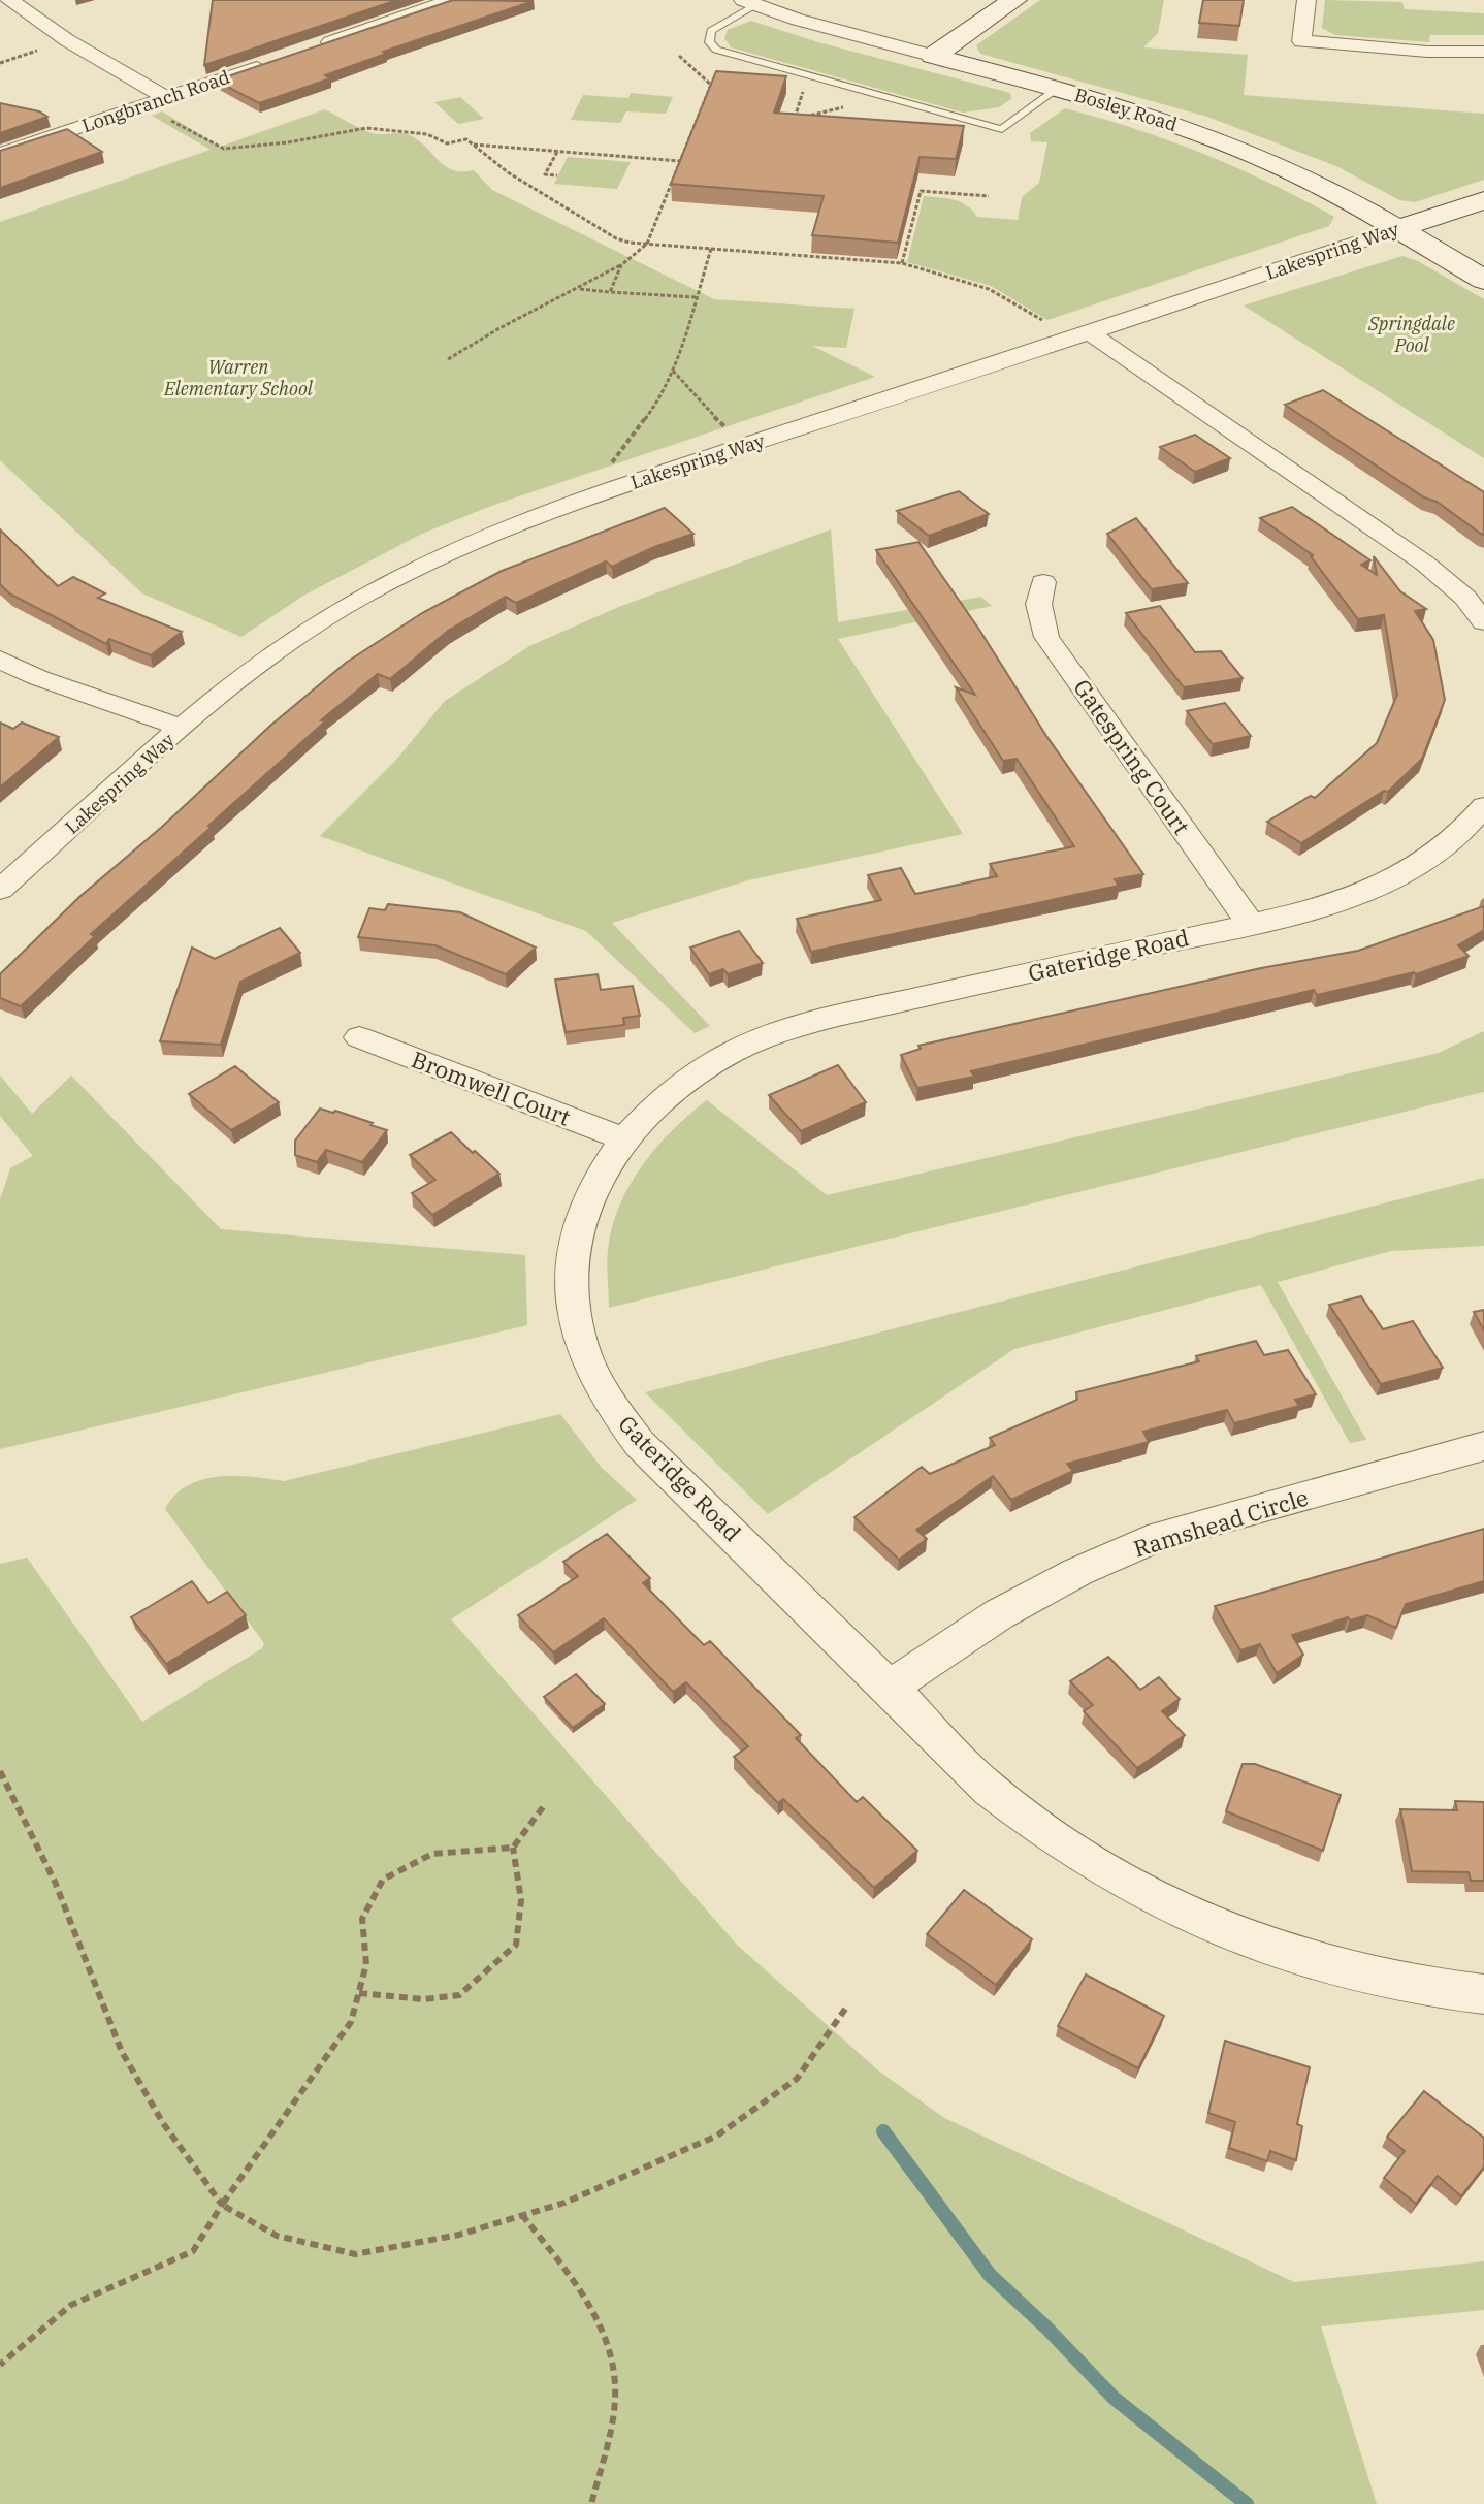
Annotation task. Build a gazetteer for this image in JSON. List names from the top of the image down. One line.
{"streets":{"street":["Longbranch Road","Bosley Road","Lakespring Way","Gatespring Court","Gateridge Road","Bromwell Court","Ramshead Circle"]},"crossings":[["Bosley Road","Lakespring Way"],["Gatespring Court","Gateridge Road"],["Gateridge Road","Bromwell Court"],["Gateridge Road","Ramshead Circle"]],"parks":["Springdale Pool","Warren Elementary School"]}
